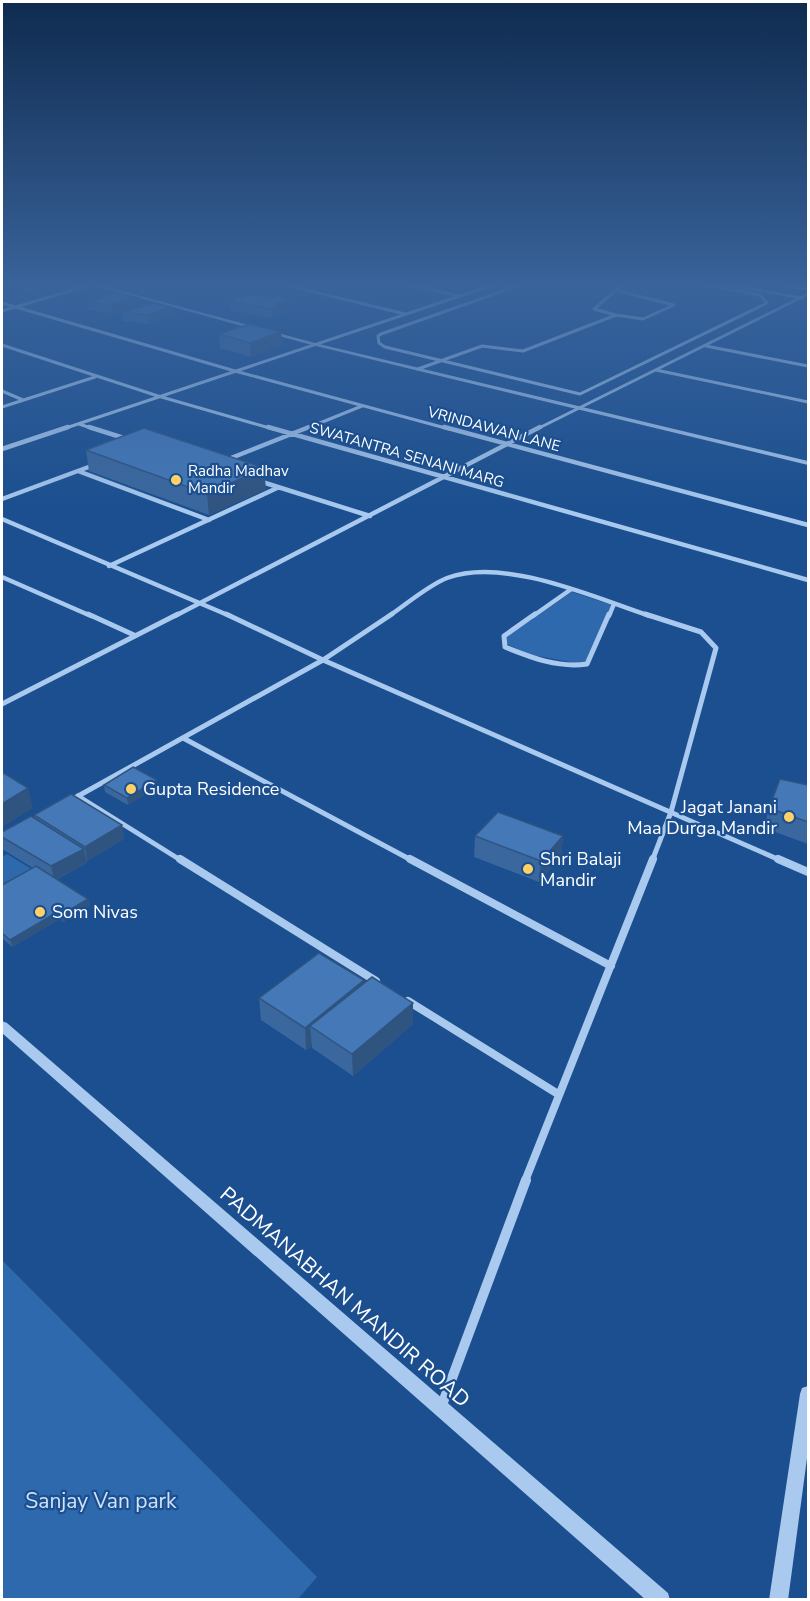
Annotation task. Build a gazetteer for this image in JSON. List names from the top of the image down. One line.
{"streets":{"street":["VRINDAWAN LANE","SWATANTRA SENANI MARG","PADMANABHAN MANDIR ROAD"]},"parks":["Sanjay Van park"],"places":["Radha Madhav Mandir","Gupta Residence","Jagat Janani Maa Durga Mandir","Shri Balaji Mandir","Som Nivas"]}
